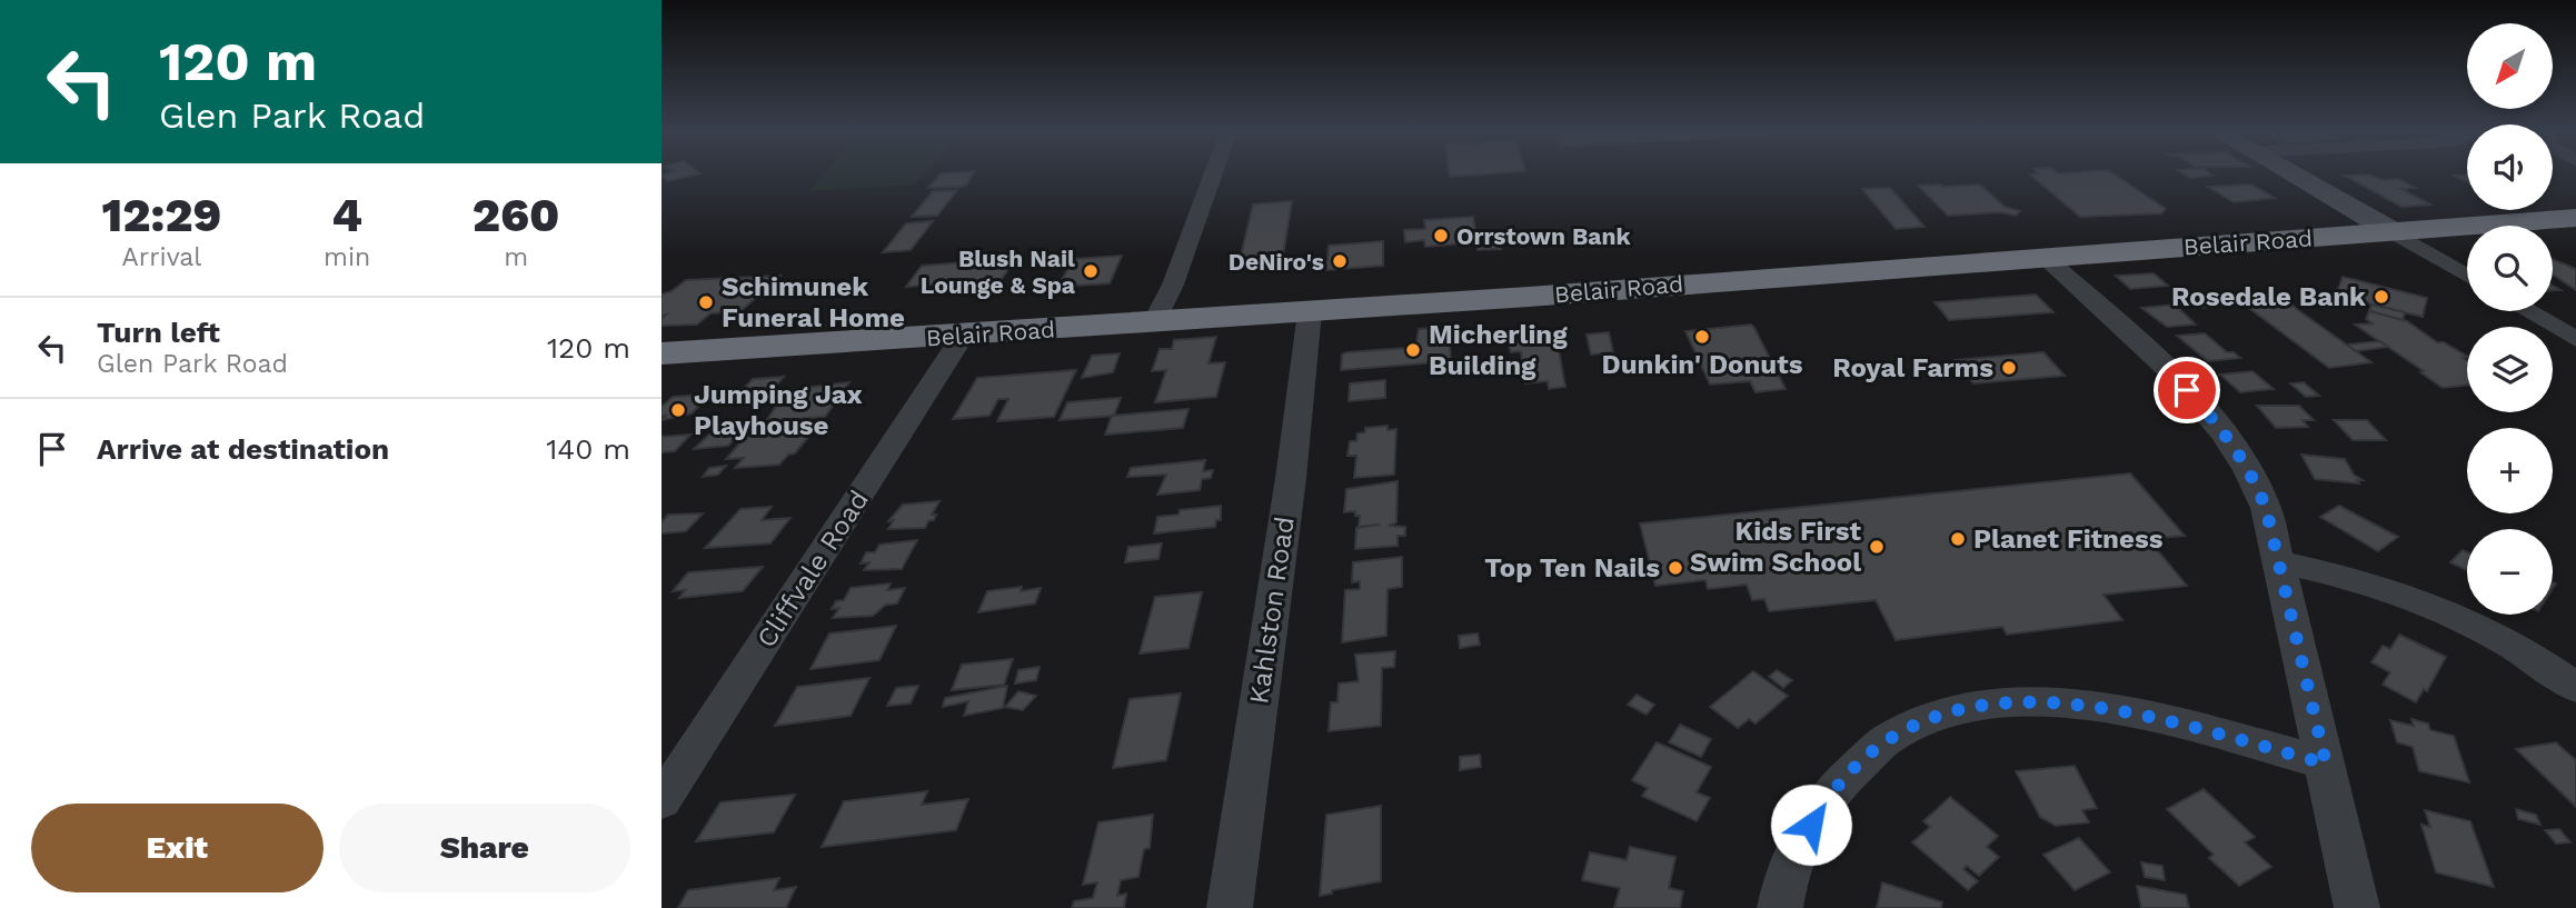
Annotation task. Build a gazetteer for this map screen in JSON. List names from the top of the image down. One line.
{"streets":{"highway":["Belair Road"],"street":["Cliffvale Road","Kahlston Road"]},"crossings":[["Belair Road","Cliffvale Road"],["Belair Road","Kahlston Road"]],"places":["Orrstown Bank","DeNiro's","Blush Nail Lounge & Spa","Rosedale Bank","Schimunek Funeral Home","Dunkin' Donuts","Micherling Building","Royal Farms","Jumping Jax Playhouse","Planet Fitness","Kids First Swim School","Top Ten Nails"],"north":"bottom left","page":{"turn":["120 m","Glen Park Road"],"map_buttons":["+","−"],"eta":["12:29","Arrival","4","min","260","m"],"list":[{"name":"Turn left","note":"Glen Park Road","value":"120 m"},{"name":"Arrive at destination","value":"140 m"}],"buttons":["Exit","Share"]}}
